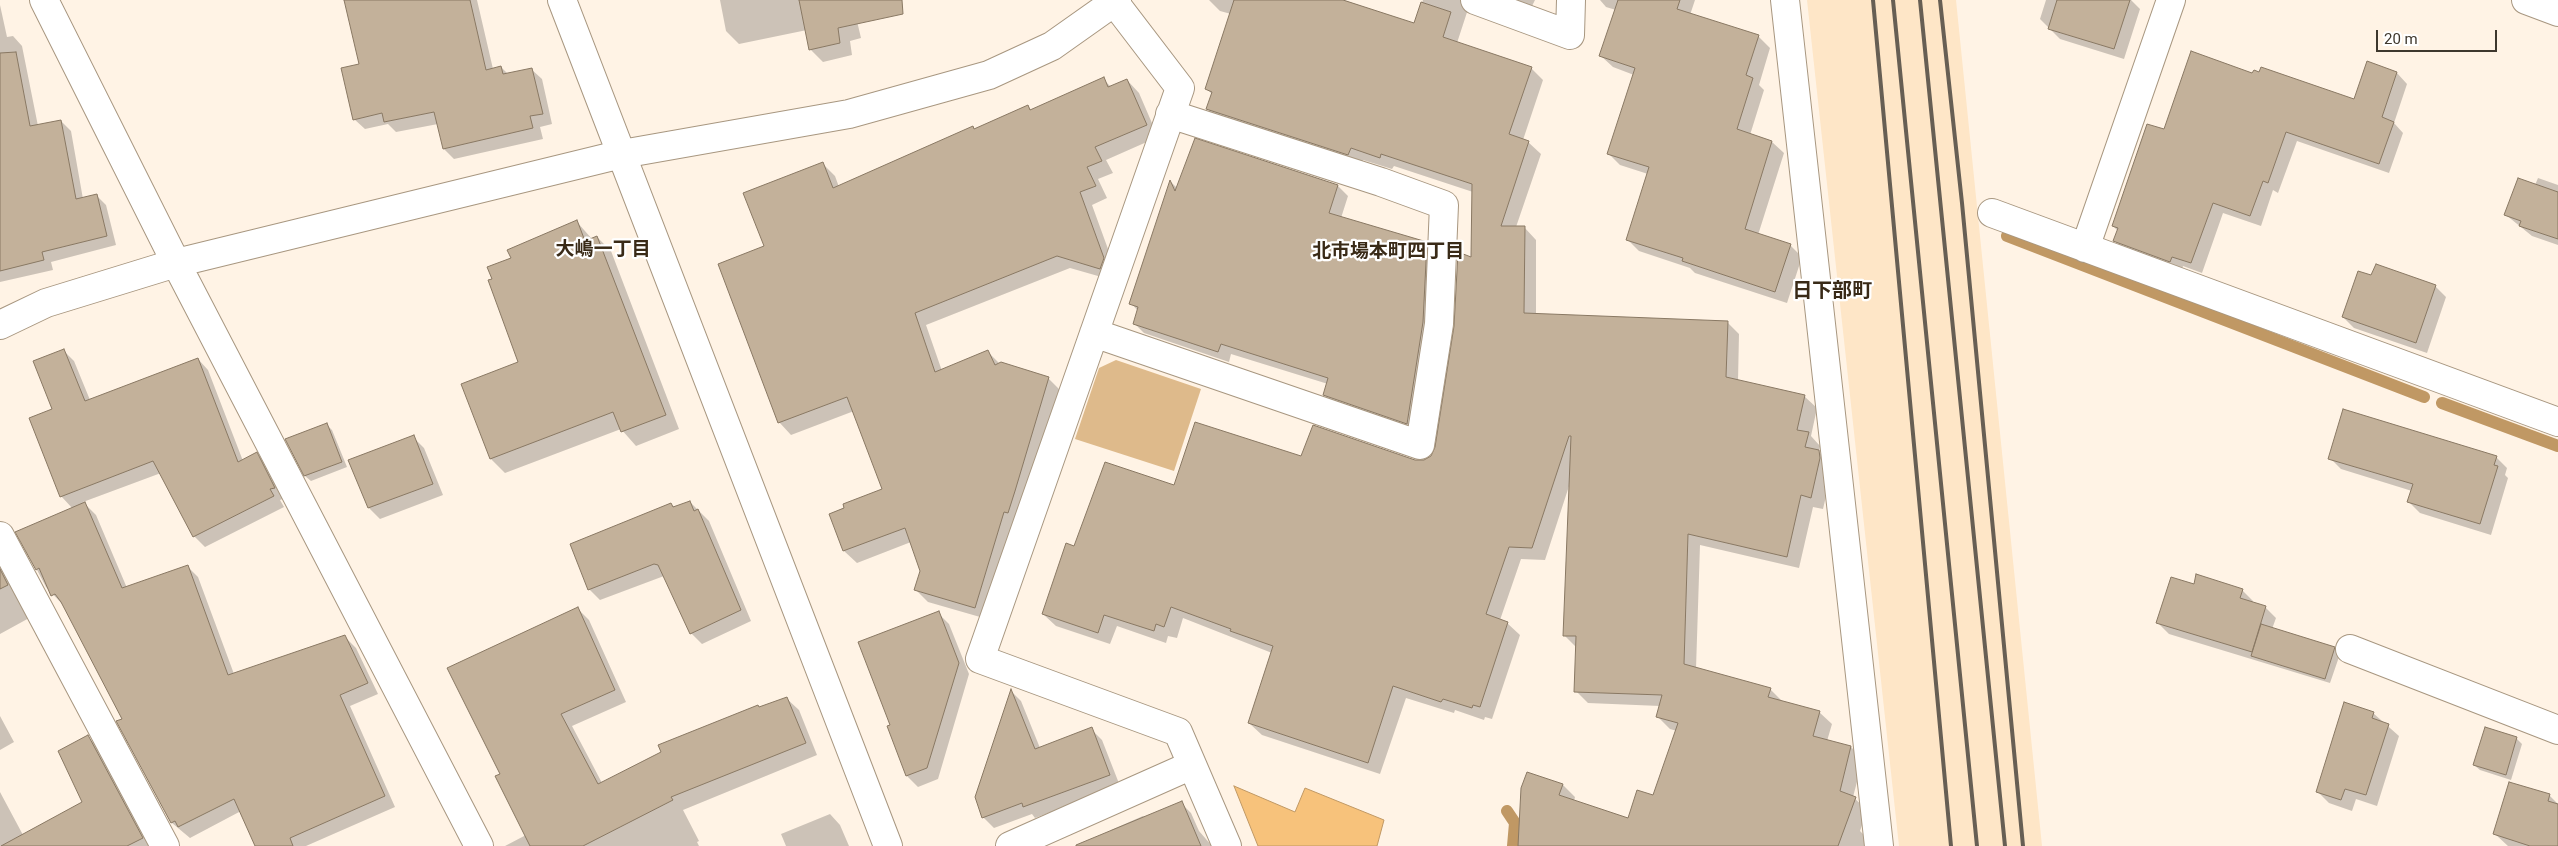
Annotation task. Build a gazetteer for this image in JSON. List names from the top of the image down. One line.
{"districts":["大嶋一丁目","北市場本町四丁目","日下部町"],"scale_bar":"20 m"}
